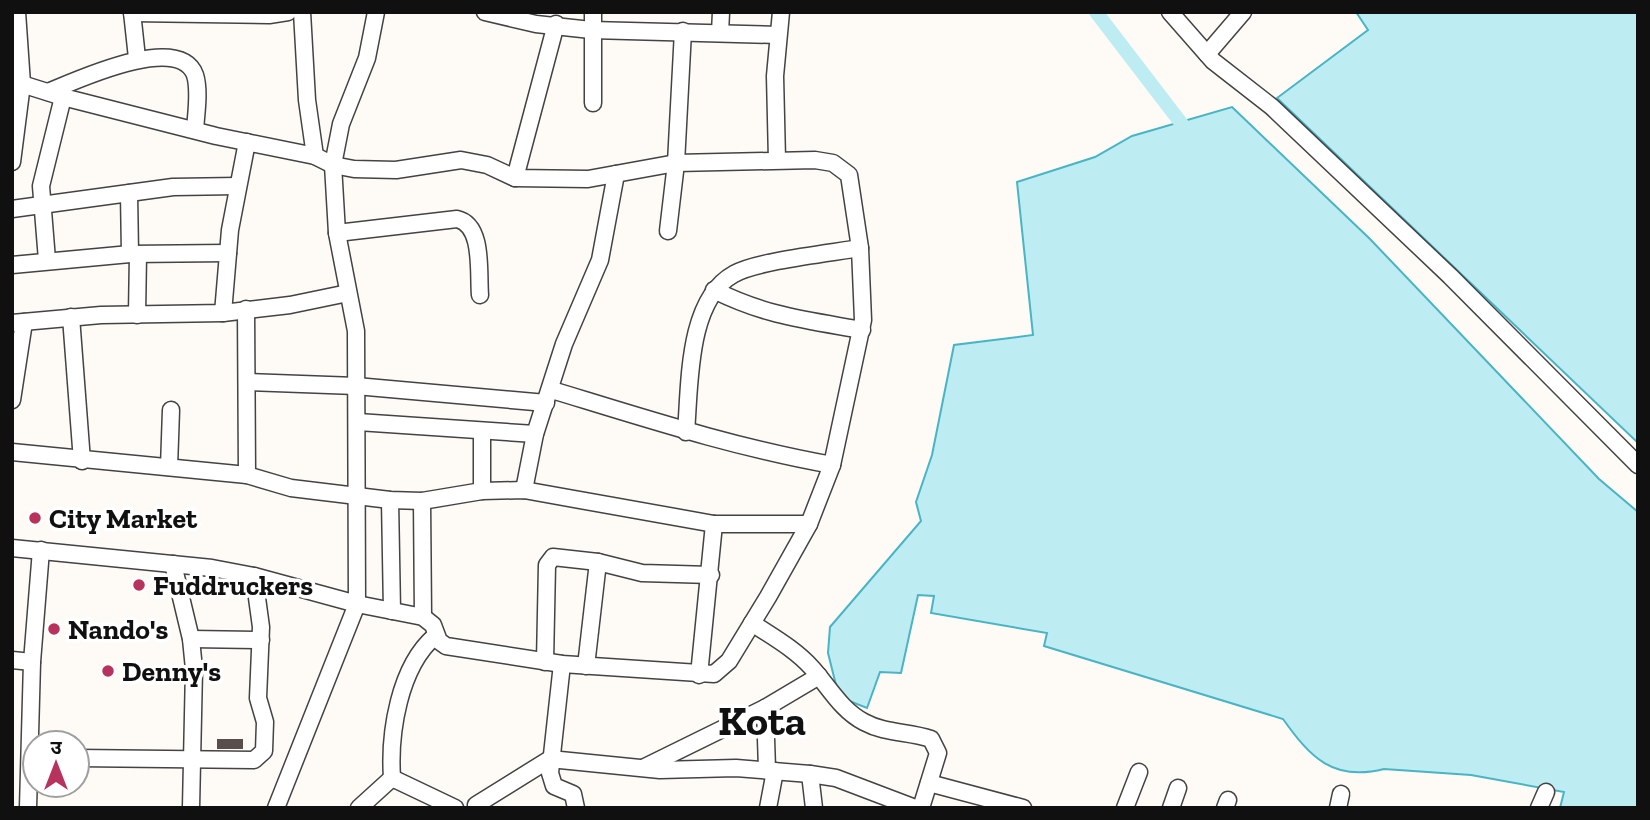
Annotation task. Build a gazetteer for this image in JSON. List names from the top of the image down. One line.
{"districts":["Kota"],"places":["City Market","Fuddruckers","Nando's","Denny's"],"north":"top"}
